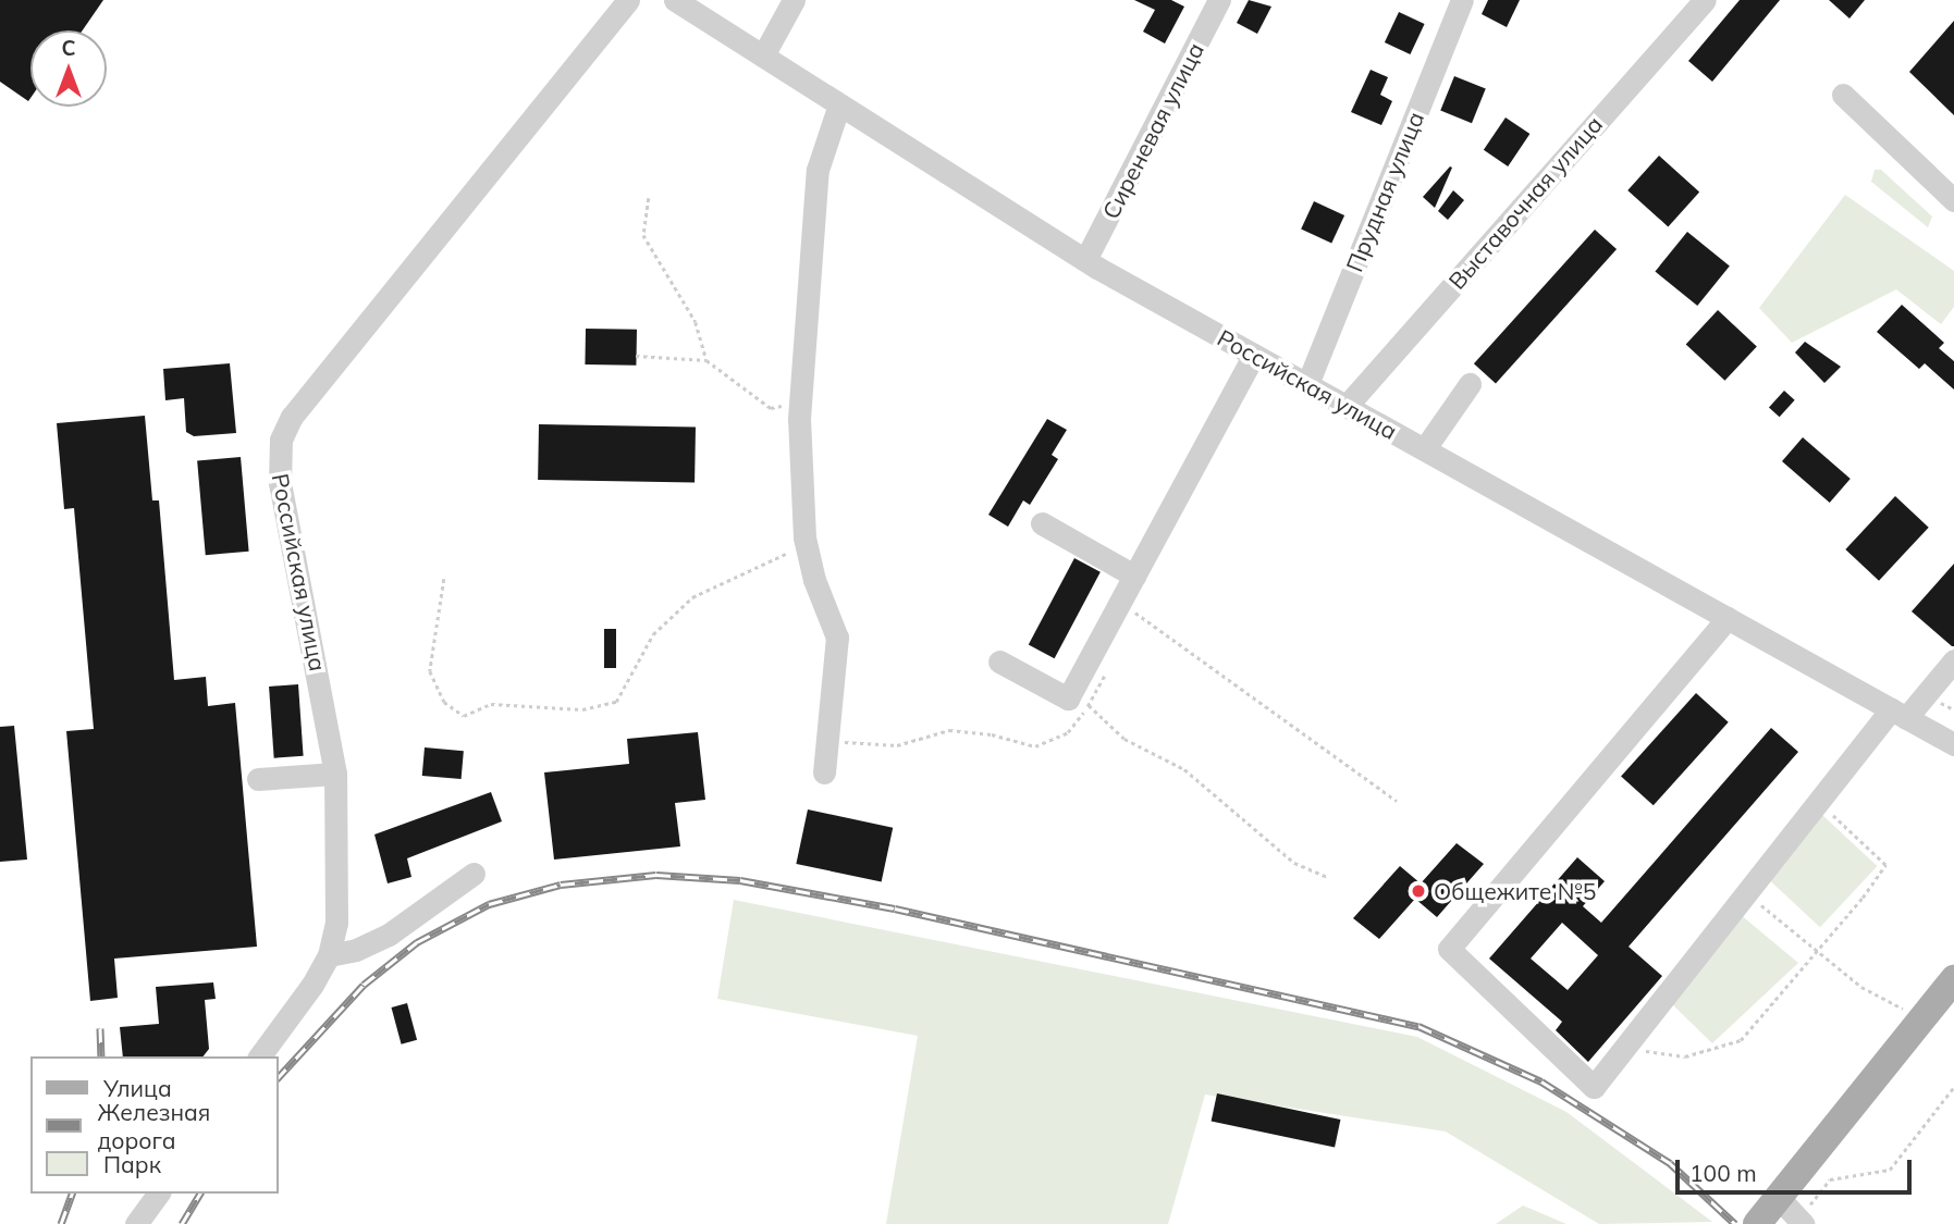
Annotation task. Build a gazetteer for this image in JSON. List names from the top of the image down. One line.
{"streets":{"street":["Сиреневая улица","Прудная улица","Выставочная улица","Российская улица"]},"crossings":[["Сиреневая улица","Российская улица"],["Прудная улица","Российская улица"],["Выставочная улица","Российская улица"]],"places":["Общежите №5"],"legend":["Улица","Железная дорога","Парк"],"scale_bar":"100 m","north":"top"}
